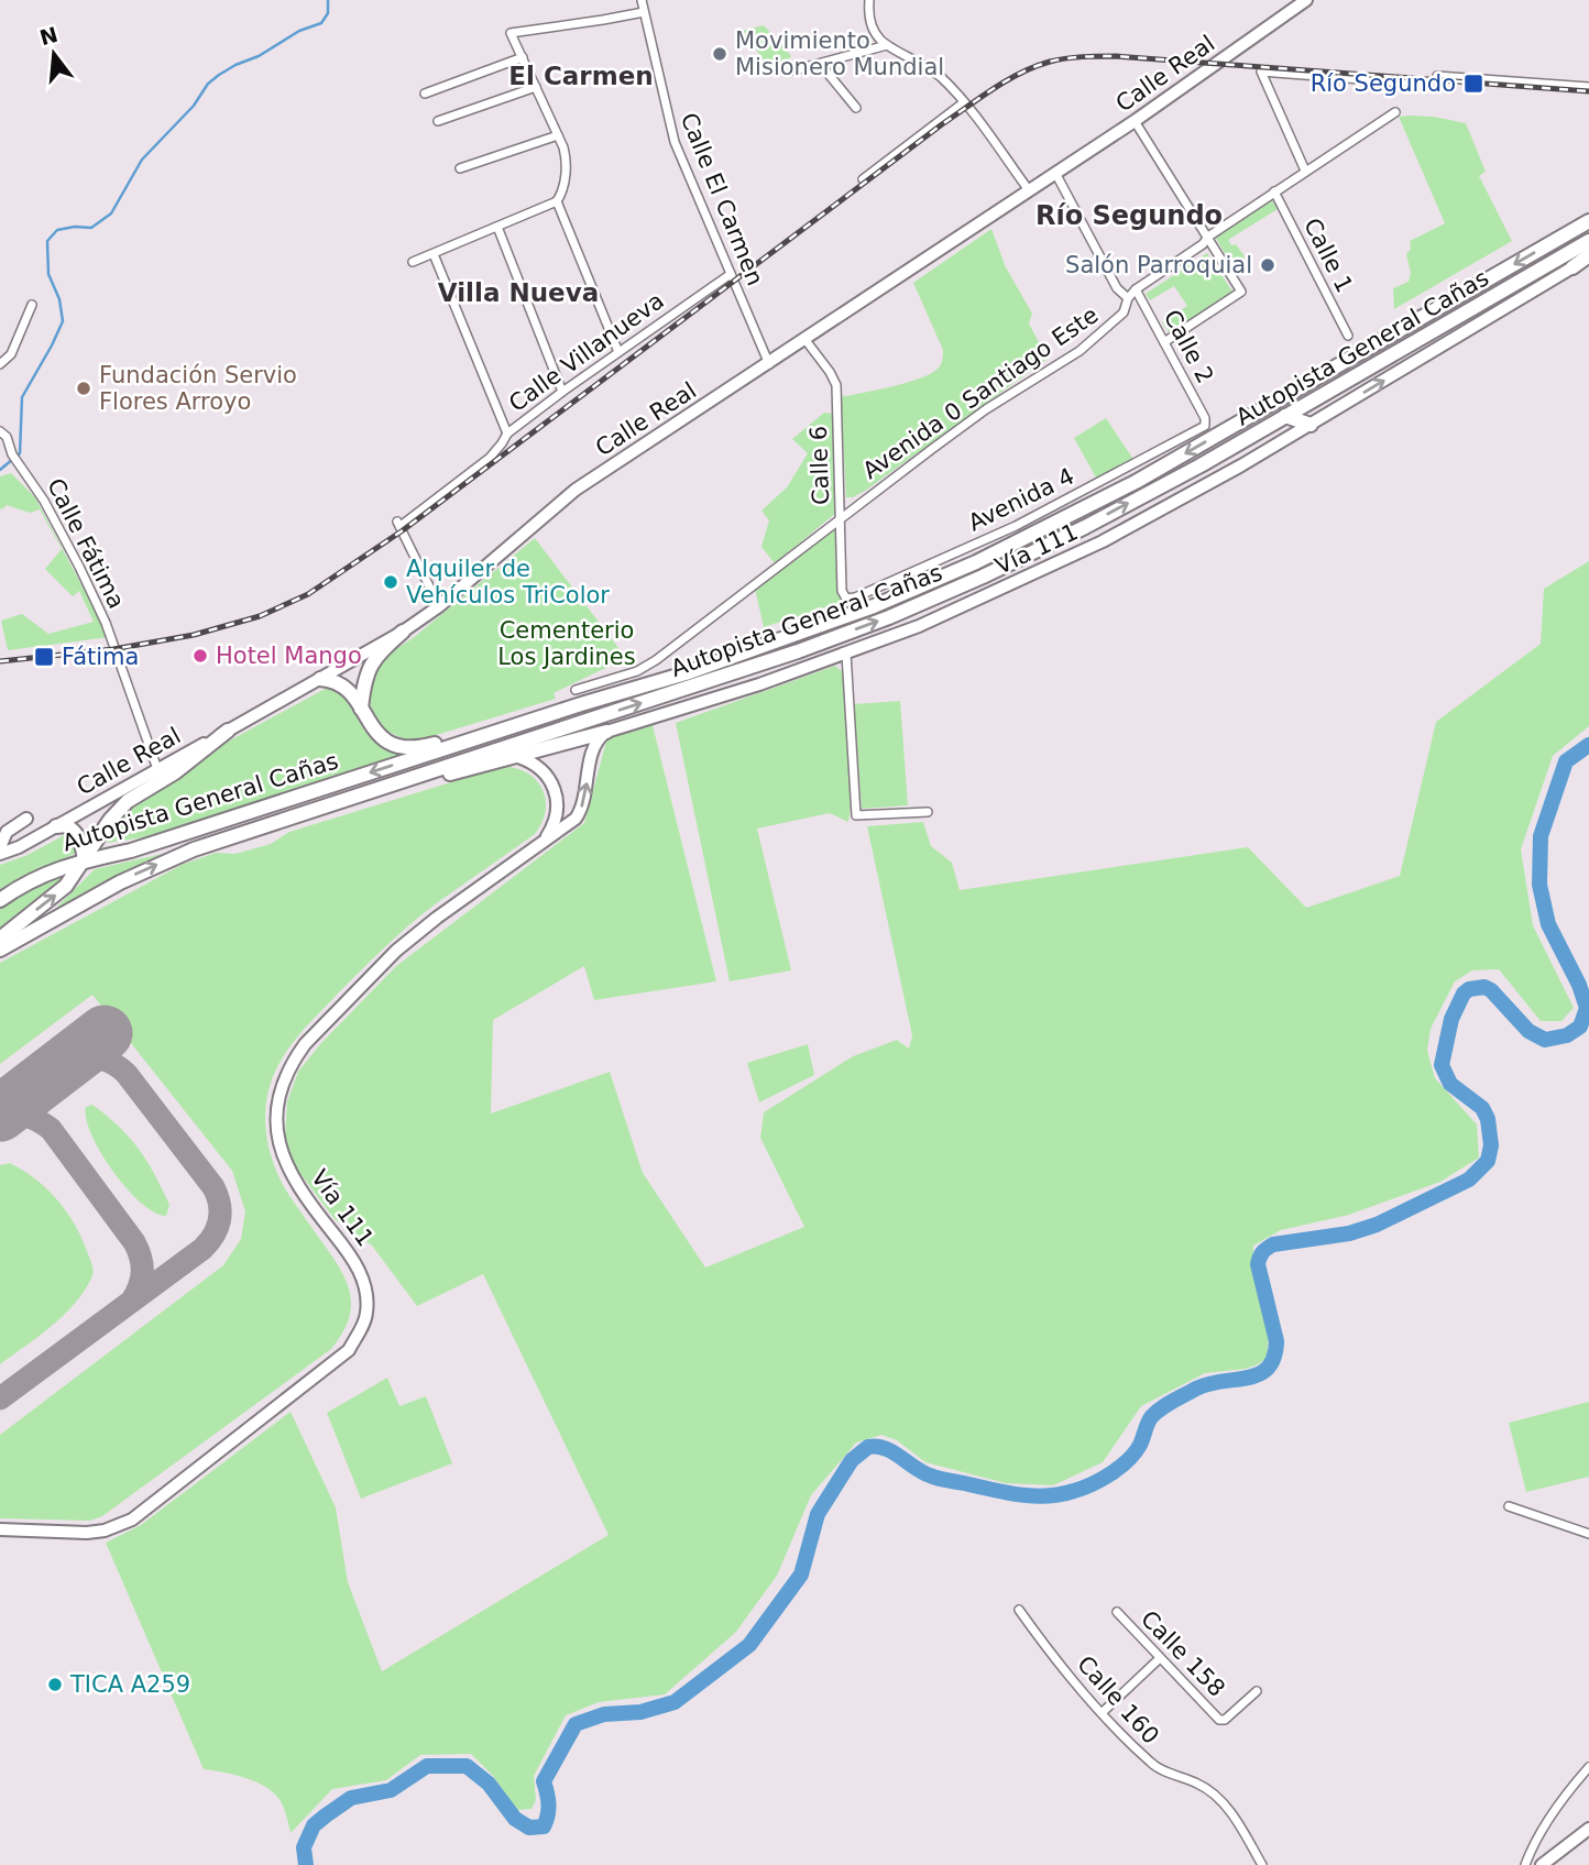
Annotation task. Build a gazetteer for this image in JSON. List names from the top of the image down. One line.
{"streets":{"highway":["Autopista General Cañas"],"main road":["Calle Real","Vía 111"],"street":["Calle El Carmen","Calle 1","Calle 2","Calle Villanueva","Avenida 0 Santiago Este","Calle 6","Avenida 4","Calle Fátima","Calle 158","Calle 160"]},"crossings":[["Calle Real","Calle El Carmen"],["Calle Real","Calle Villanueva"],["Calle Real","Calle 6"],["Calle Real","Calle Fátima"],["Calle El Carmen","Calle Villanueva"],["Calle 1","Avenida 0 Santiago Este"],["Calle 2","Avenida 0 Santiago Este"],["Calle 2","Avenida 4"],["Avenida 0 Santiago Este","Calle 6"],["Calle 6","Avenida 4"]],"districts":["El Carmen","Río Segundo","Villa Nueva"],"parks":["Cementerio Los Jardines"],"places":{"other":["Movimiento Misionero Mundial","Salón Parroquial","Fundación Servio Flores Arroyo","Alquiler de Vehículos TriColor","Hotel Mango","TICA A259"],"transit":["Río Segundo","Fátima"]},"north":"top"}
